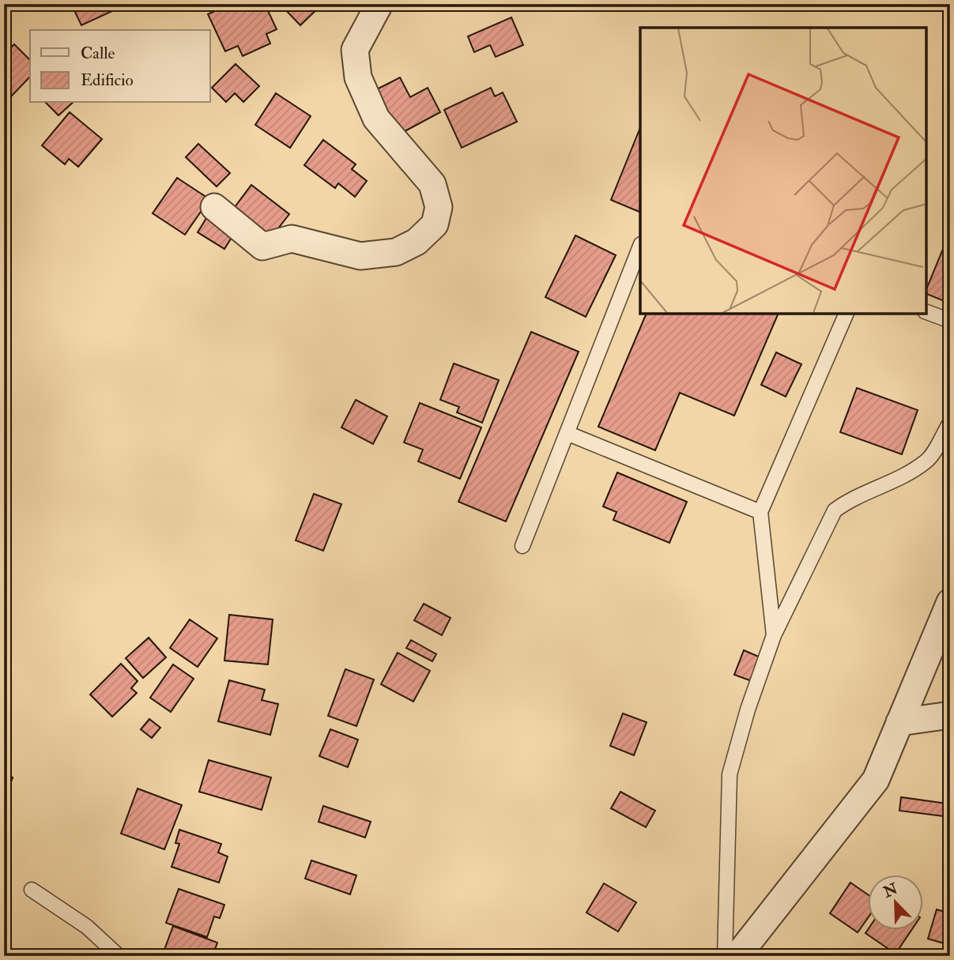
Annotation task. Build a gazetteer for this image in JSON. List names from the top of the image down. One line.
{"legend":["Calle","Edificio"],"north":"top left"}
